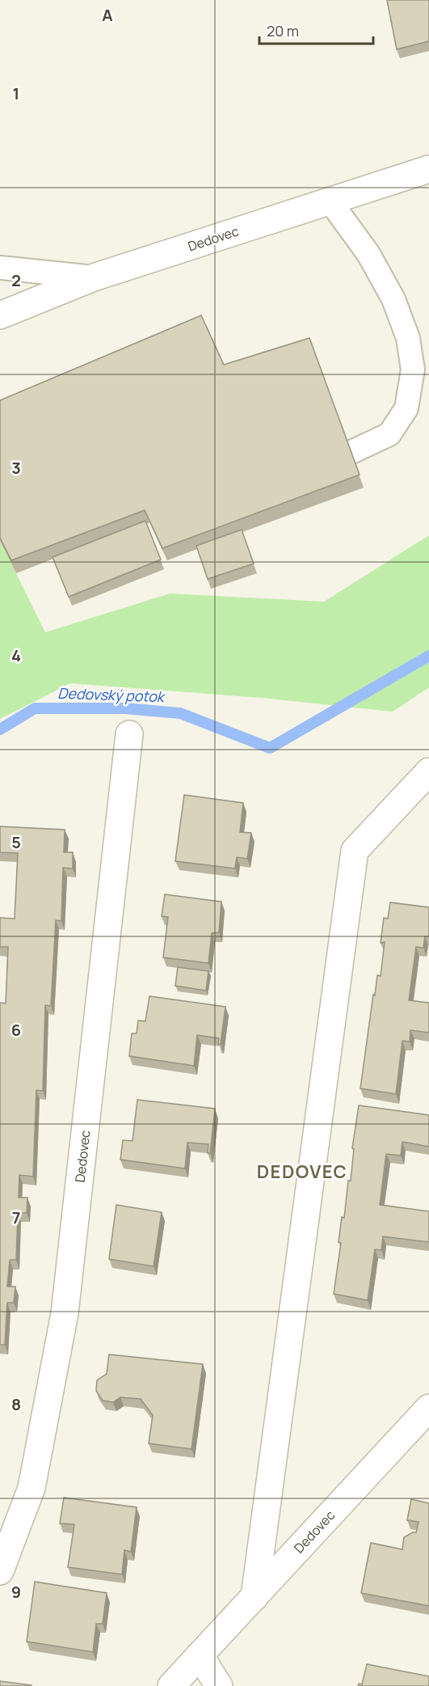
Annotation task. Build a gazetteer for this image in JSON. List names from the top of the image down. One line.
{"streets":{"street":["Dedovec"]},"districts":["DEDOVEC"],"water":["Dedovský potok"],"scale_bar":"20 m","grid":{"columns":["A"],"rows":["1","2","3","4","5","6","7","8","9"]}}
